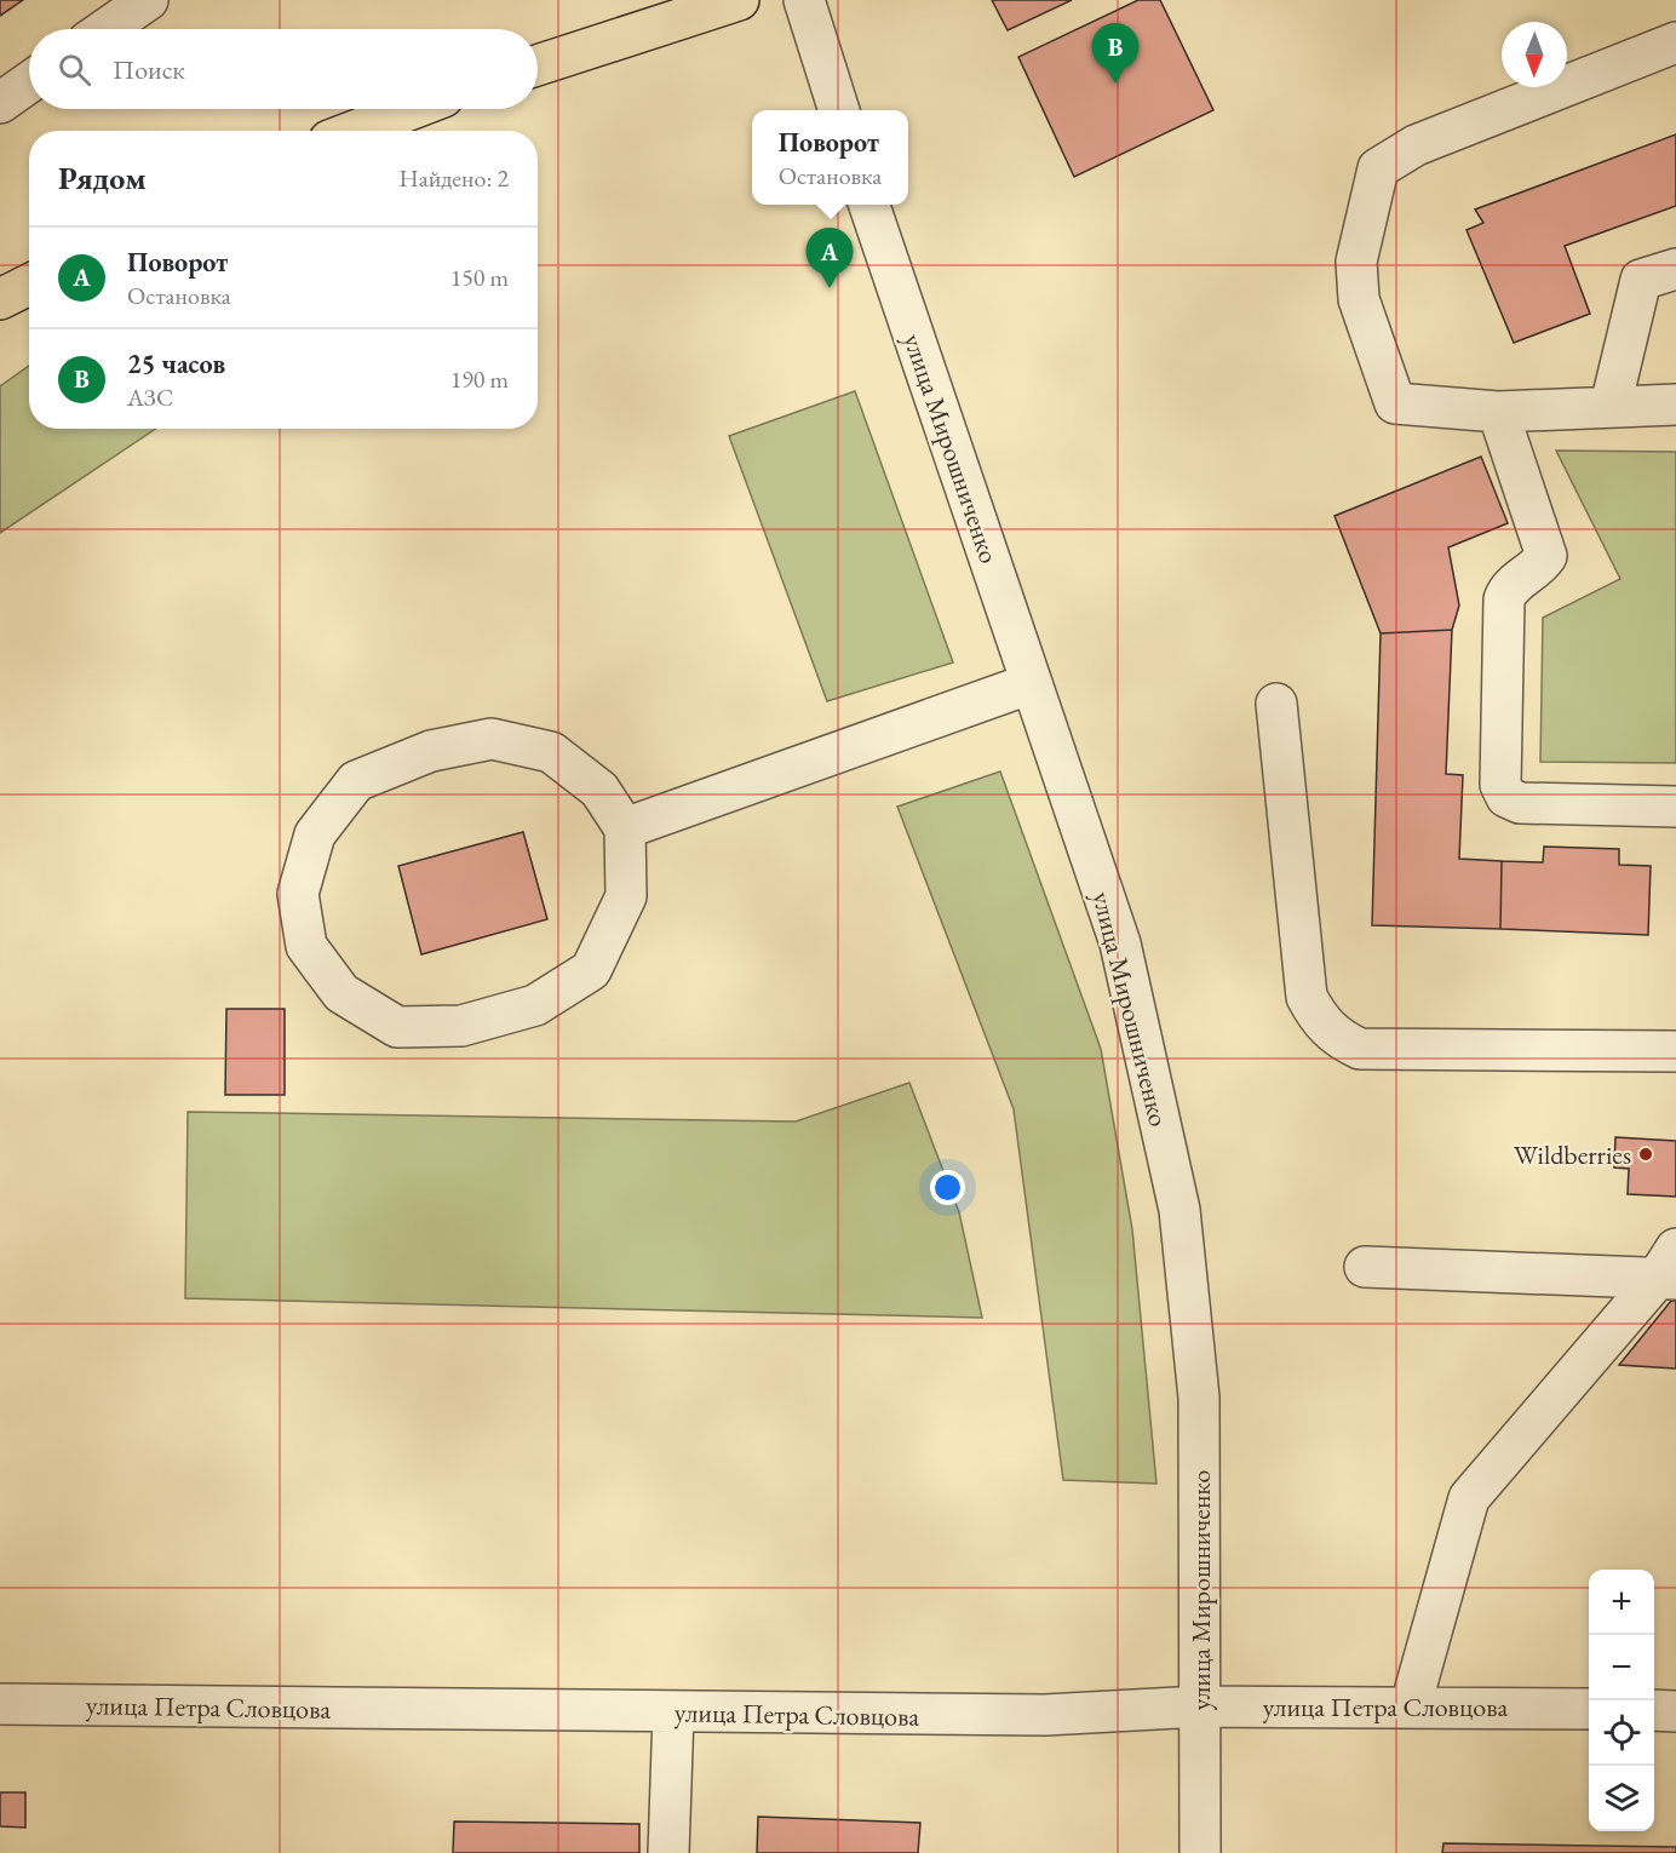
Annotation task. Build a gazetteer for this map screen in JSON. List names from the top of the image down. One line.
{"streets":{"street":["улица Мирошниченко","улица Петра Словцова"]},"crossings":[["улица Мирошниченко","улица Петра Словцова"]],"places":["Wildberries"],"north":"bottom","page":{"pins":["B","A"],"search":"Поиск","popup":["Поворот","Остановка"],"heading":["Рядом","Найдено: 2"],"list":[{"mark":"A","name":"Поворот","note":"Остановка","value":"150 m"},{"mark":"B","name":"25 часов","note":"АЗС","value":"190 m"}],"map_buttons":["+","−"]}}
